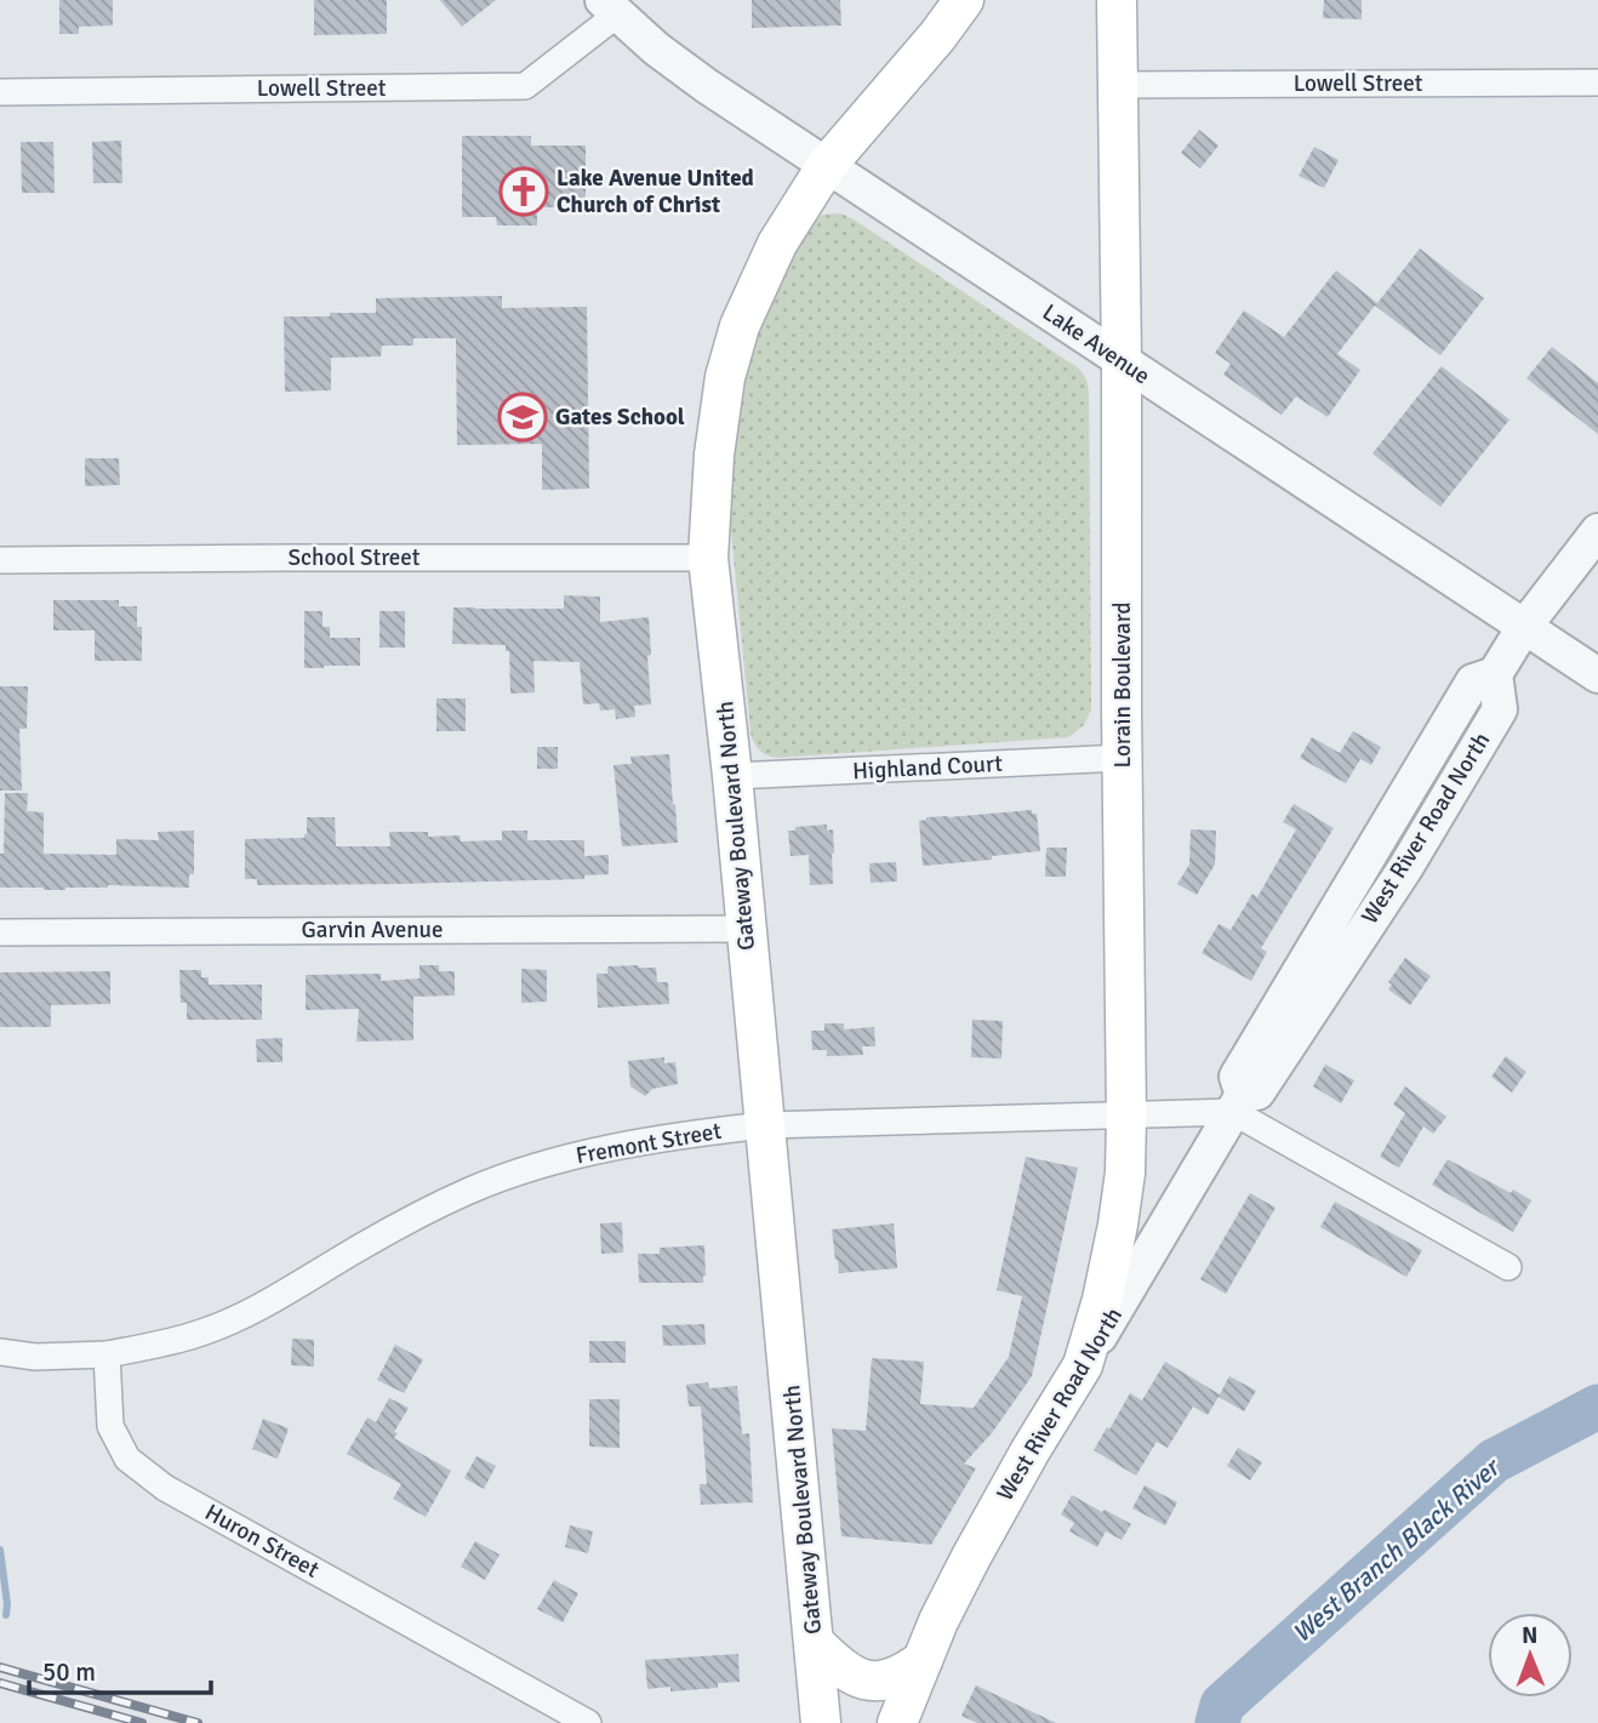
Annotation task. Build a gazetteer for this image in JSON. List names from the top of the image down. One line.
{"streets":{"main road":["Lorain Boulevard","Gateway Boulevard North","West River Road North"],"street":["Lowell Street","Lake Avenue","School Street","Highland Court","Garvin Avenue","Fremont Street","Huron Street"]},"crossings":[["Lowell Street","Lake Avenue"],["Lowell Street","Lorain Boulevard"],["Lake Avenue","Lorain Boulevard"],["Lake Avenue","Gateway Boulevard North"],["Lake Avenue","West River Road North"],["School Street","Gateway Boulevard North"],["Lorain Boulevard","Highland Court"],["Lorain Boulevard","West River Road North"],["Lorain Boulevard","Fremont Street"],["Highland Court","Gateway Boulevard North"],["Gateway Boulevard North","Garvin Avenue"],["Gateway Boulevard North","Fremont Street"],["West River Road North","Fremont Street"],["Fremont Street","Huron Street"]],"water":["West Branch Black River"],"places":{"church":["Lake Avenue United Church of Christ"],"school or university":["Gates School"]},"scale_bar":"50 m","north":"top"}
